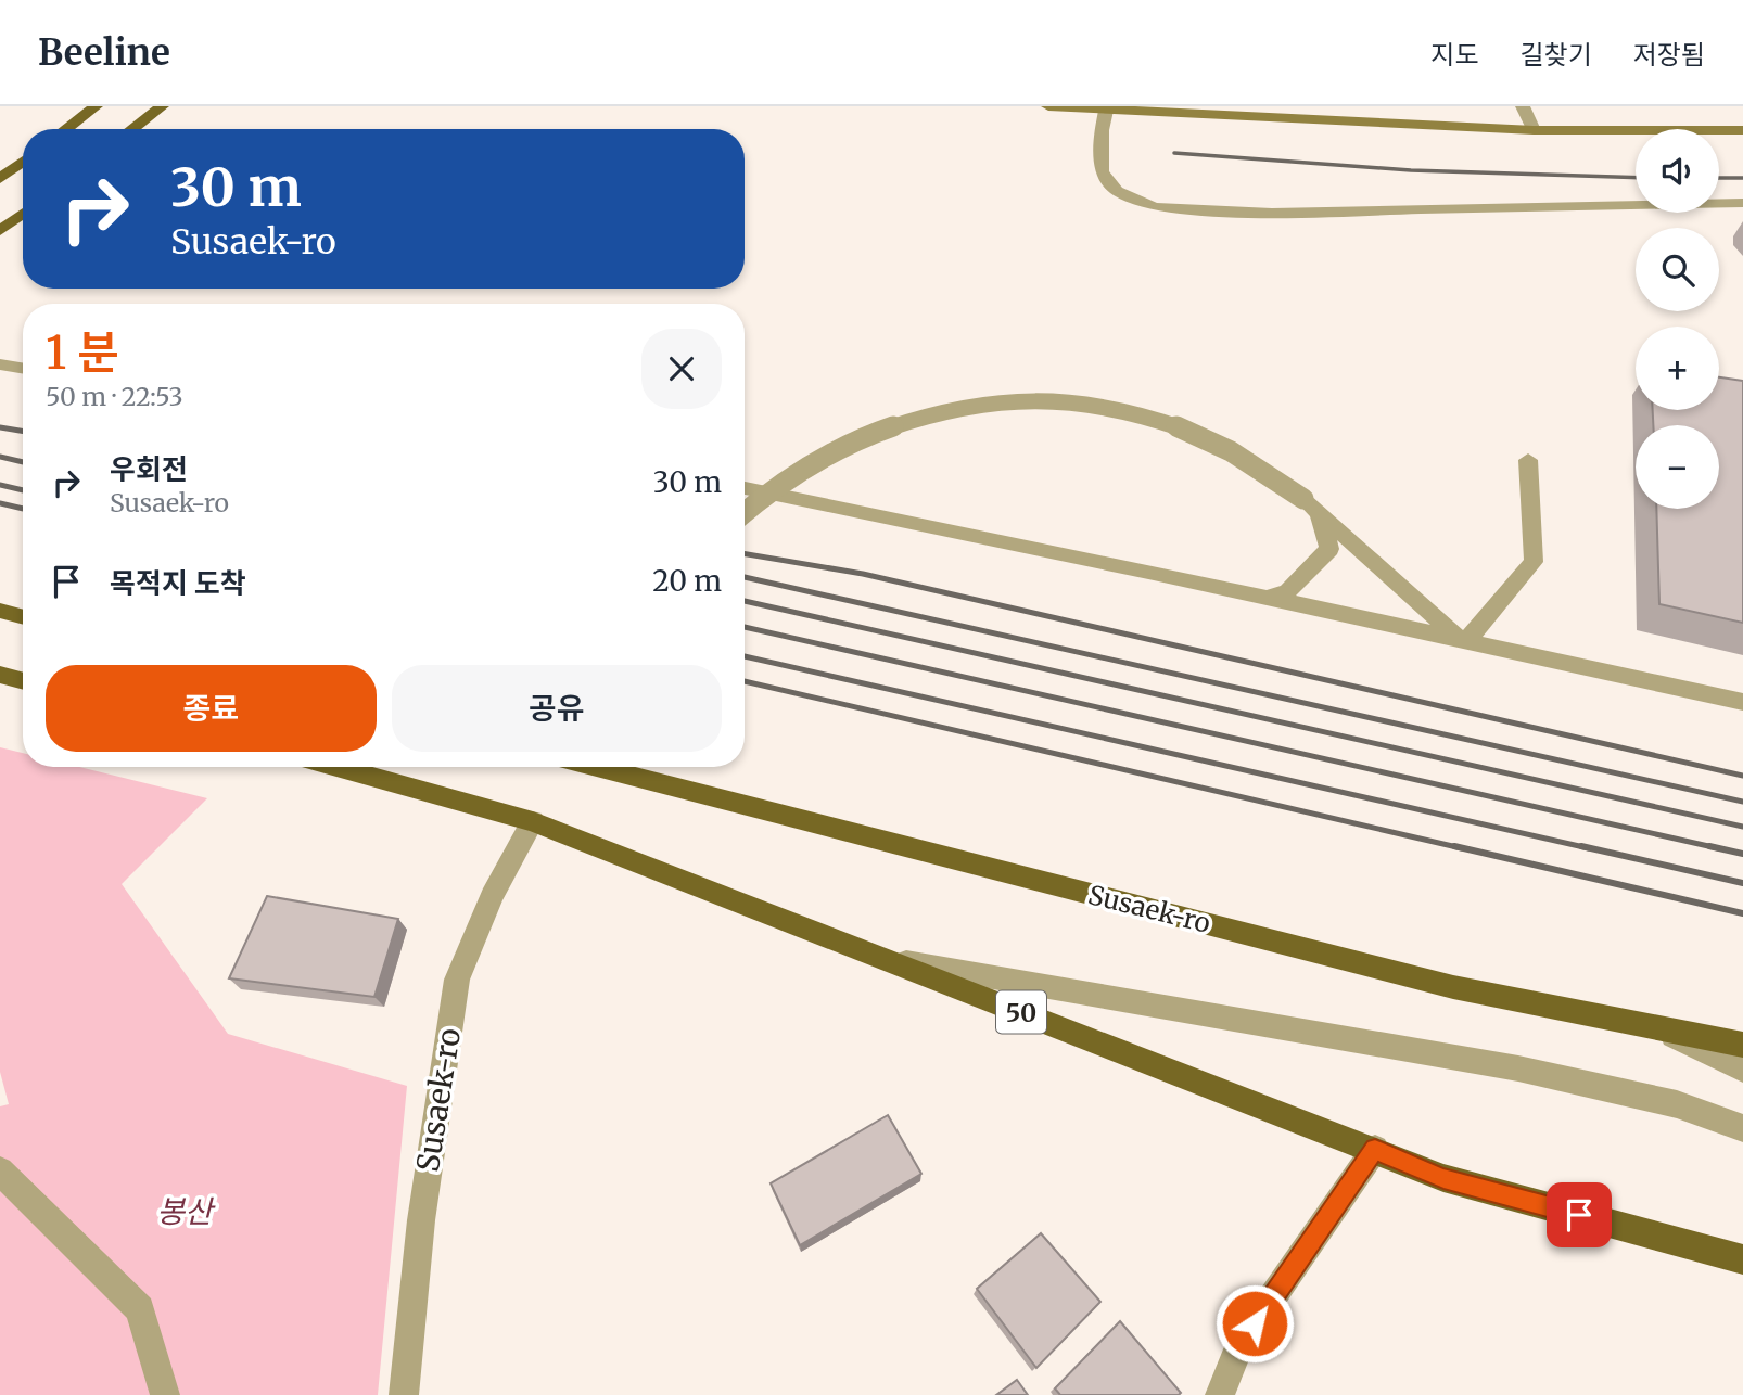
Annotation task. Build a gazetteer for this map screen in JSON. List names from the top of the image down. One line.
{"streets":{"main road":["Susaek-ro","50"]},"crossings":[["Susaek-ro","50"]],"parks":["봉산"],"page":{"header":"Beeline","nav":["지도","길찾기","저장됨"],"map_buttons":["+","−"],"turn":["30 m","Susaek-ro"],"heading":["1 분","50 m · 22:53"],"list":[{"name":"우회전","note":"Susaek-ro","value":"30 m"},{"name":"목적지 도착","value":"20 m"}],"buttons":["종료","공유"]}}
